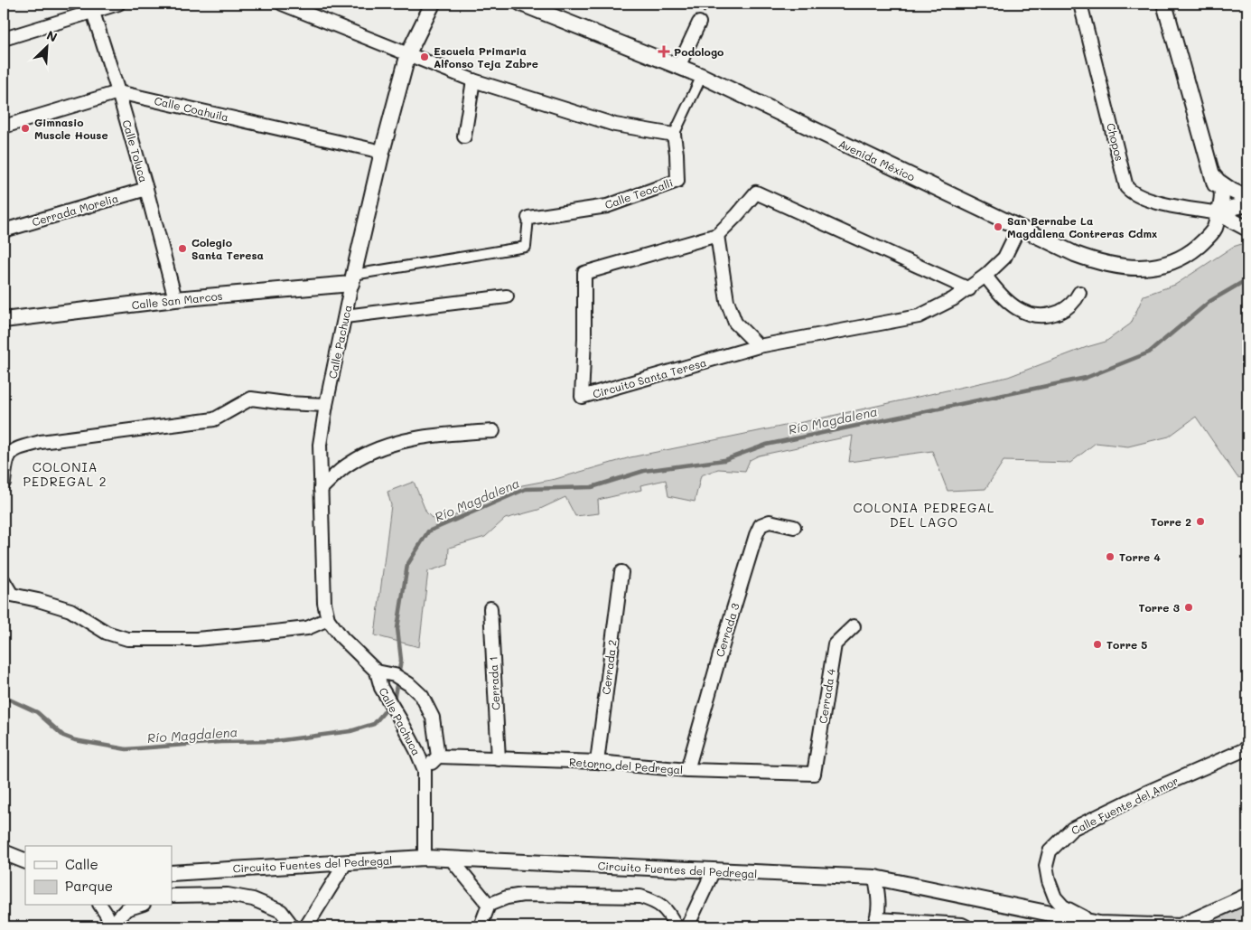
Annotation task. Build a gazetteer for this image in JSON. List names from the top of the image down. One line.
{"streets":{"street":["Calle Coahuila","Chopos","Calle Toluca","Avenida México","Calle Teocalli","Cerrada Morelia","Calle San Marcos","Calle Pachuca","Circuito Santa Teresa","Cerrada 3","Cerrada 2","Cerrada 1","Cerrada 4","Retorno del Pedregal","Calle Fuente del Amor","Circuito Fuentes del Pedregal"]},"crossings":[["Calle Coahuila","Calle Toluca"],["Calle Coahuila","Calle Pachuca"],["Chopos","Avenida México"],["Calle Toluca","Cerrada Morelia"],["Calle Toluca","Calle San Marcos"],["Avenida México","Circuito Santa Teresa"],["Calle San Marcos","Calle Pachuca"],["Calle Pachuca","Retorno del Pedregal"],["Calle Pachuca","Circuito Fuentes del Pedregal"],["Cerrada 3","Retorno del Pedregal"],["Cerrada 2","Retorno del Pedregal"],["Cerrada 1","Retorno del Pedregal"],["Cerrada 4","Retorno del Pedregal"],["Calle Fuente del Amor","Circuito Fuentes del Pedregal"]],"districts":["COLONIA PEDREGAL 2","COLONIA PEDREGAL DEL LAGO"],"water":["Río Magdalena"],"places":{"health":["Podologo"],"other":["Escuela Primaria Alfonso Teja Zabre","Gimnasio Muscle House","San Bernabe La Magdalena Contreras Cdmx","Colegio Santa Teresa","Torre 2","Torre 4","Torre 3","Torre 5"]},"legend":["Calle","Parque"],"north":"top right"}
